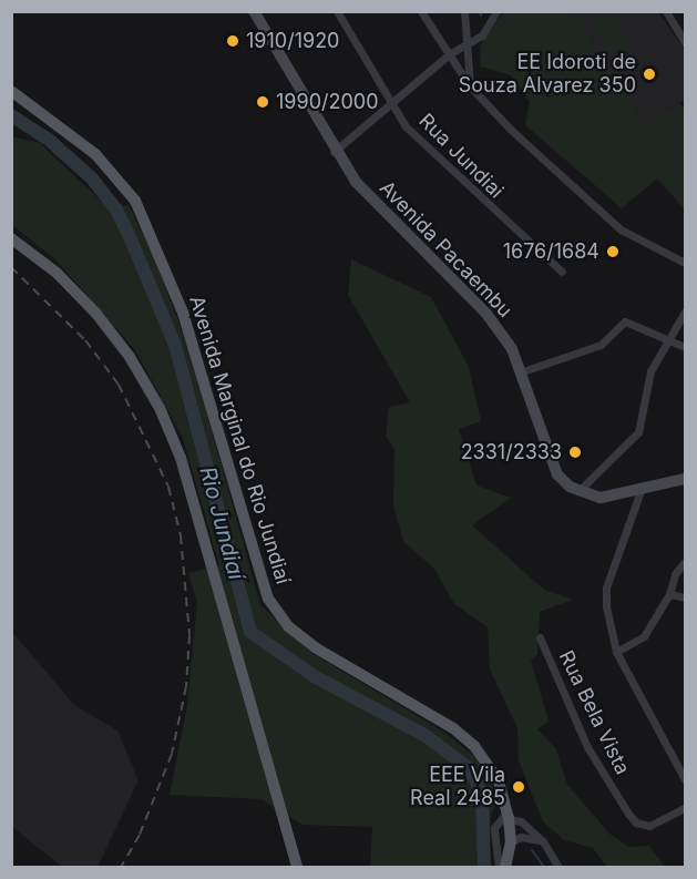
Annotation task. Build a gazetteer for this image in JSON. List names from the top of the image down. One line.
{"streets":{"main road":["Avenida Pacaembu","Avenida Marginal do Rio Jundiaí"],"street":["Rua Jundiai","Rua Bela Vista"]},"water":["Rio Jundiaí"],"places":["1910/1920","EE Idoroti de Souza Alvarez 350","1990/2000","1676/1684","2331/2333","EEE Vila Real 2485"]}
